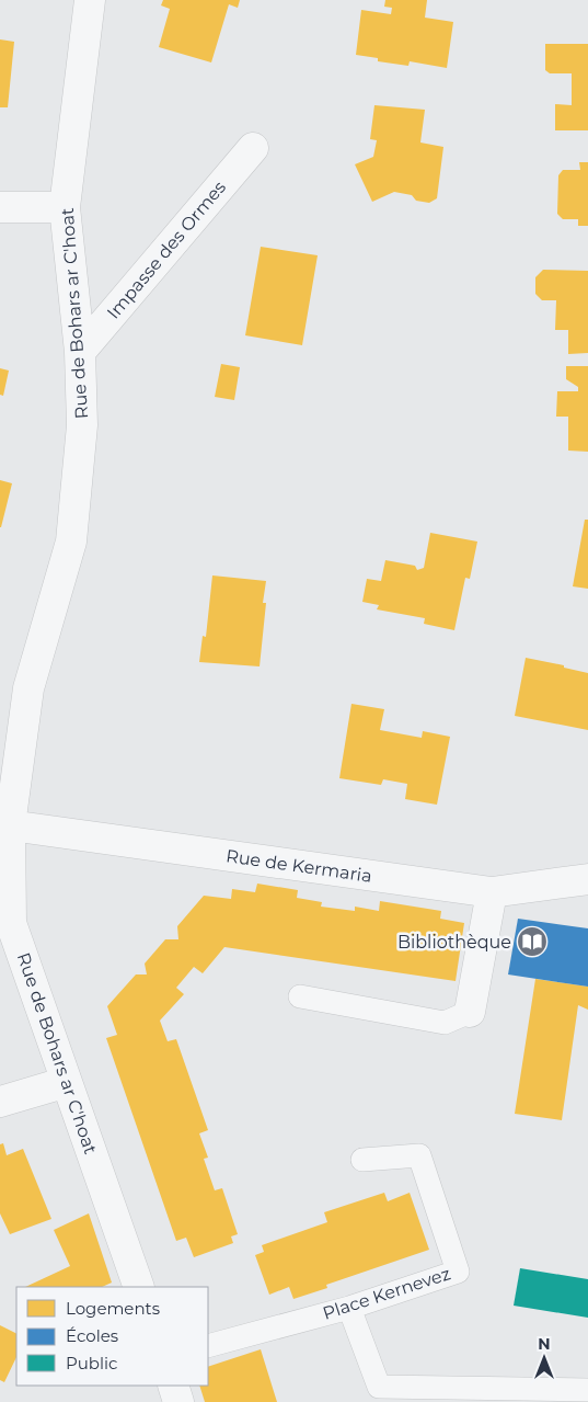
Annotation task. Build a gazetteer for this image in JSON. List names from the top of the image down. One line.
{"streets":{"street":["Impasse des Ormes","Rue de Bohars ar C'hoat","Rue de Kermaria"],"lane":["Place Kernevez"]},"crossings":[["Impasse des Ormes","Rue de Bohars ar C'hoat"],["Rue de Bohars ar C'hoat","Rue de Kermaria"]],"places":{"library":["Bibliothèque"]},"legend":["Logements","Écoles","Public"],"north":"top"}
